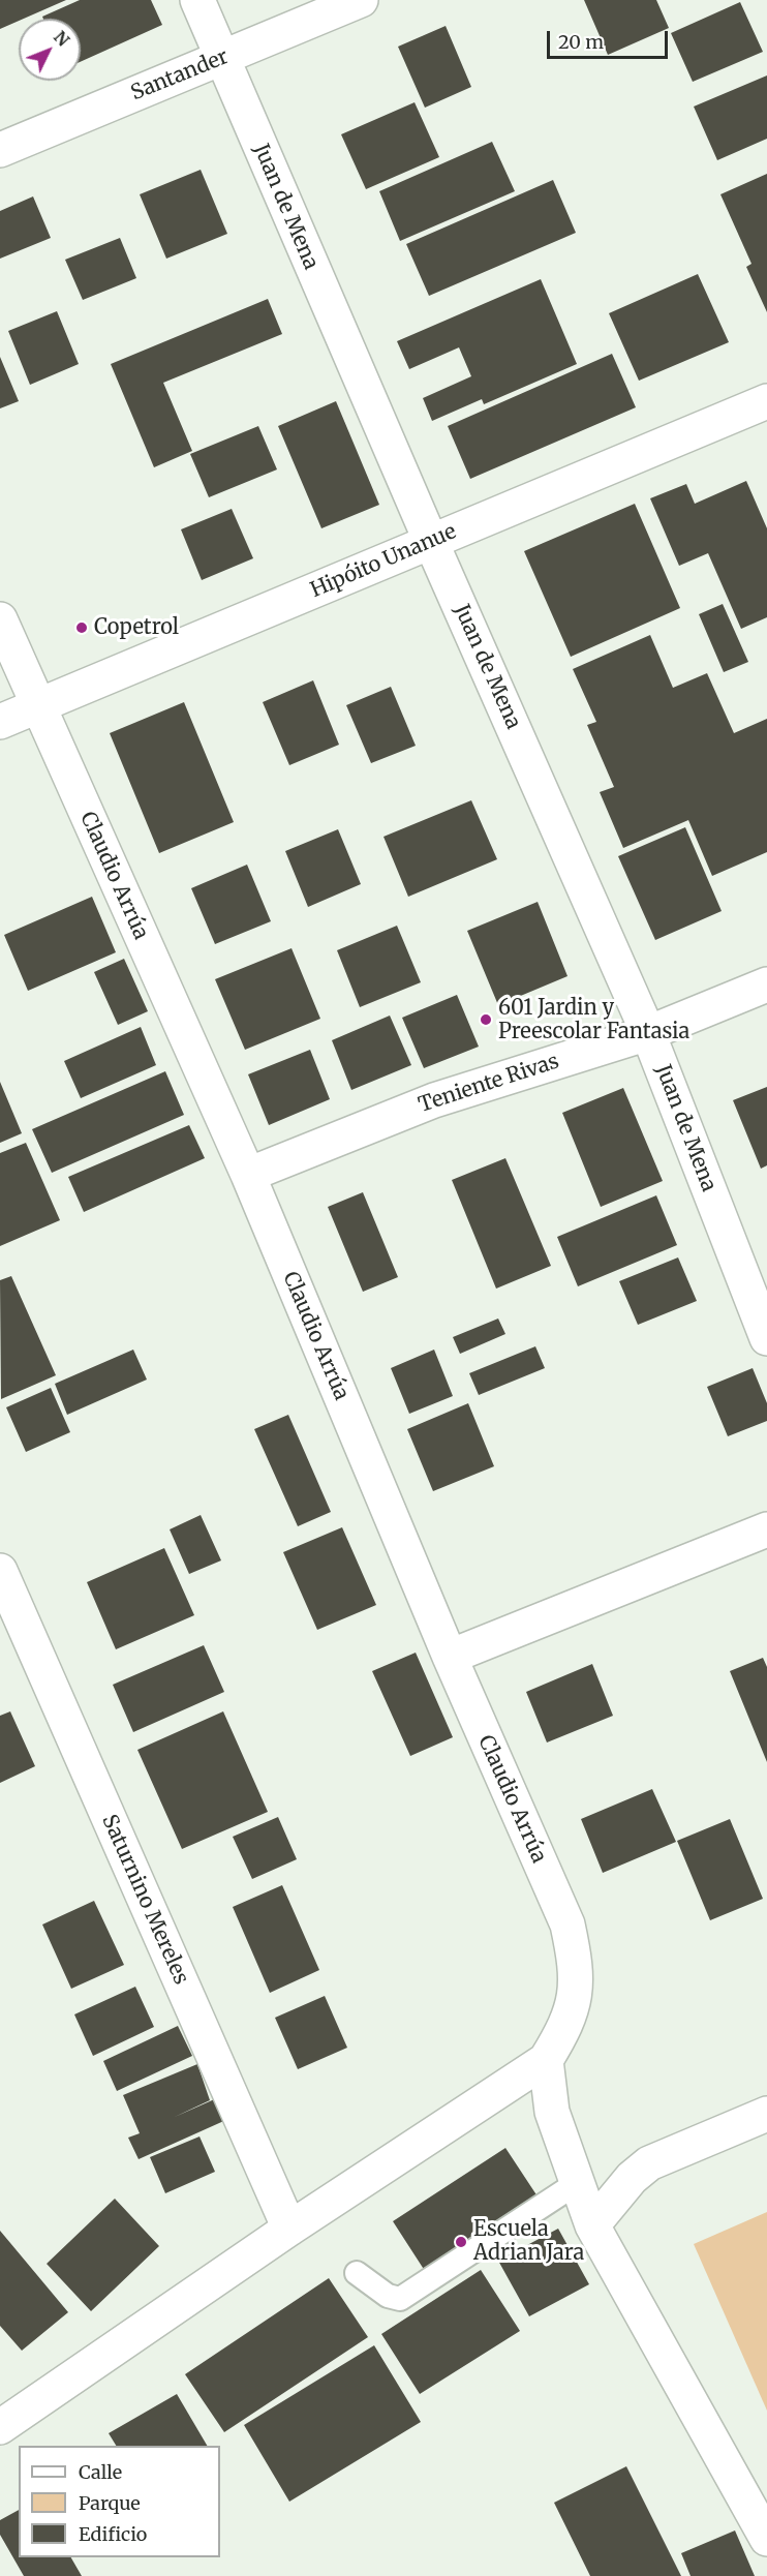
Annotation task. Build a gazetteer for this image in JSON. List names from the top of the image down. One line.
{"streets":{"street":["Santander","Juan de Mena","Hipóito Unanue","Claudio Arrúa","Teniente Rivas","Saturnino Mereles"]},"crossings":[["Santander","Juan de Mena"],["Juan de Mena","Hipóito Unanue"],["Juan de Mena","Teniente Rivas"],["Hipóito Unanue","Claudio Arrúa"],["Claudio Arrúa","Teniente Rivas"]],"places":["Copetrol","601 Jardin y Preescolar Fantasia","Escuela Adrian Jara"],"legend":["Calle","Parque","Edificio"],"scale_bar":"20 m","north":"top right"}
